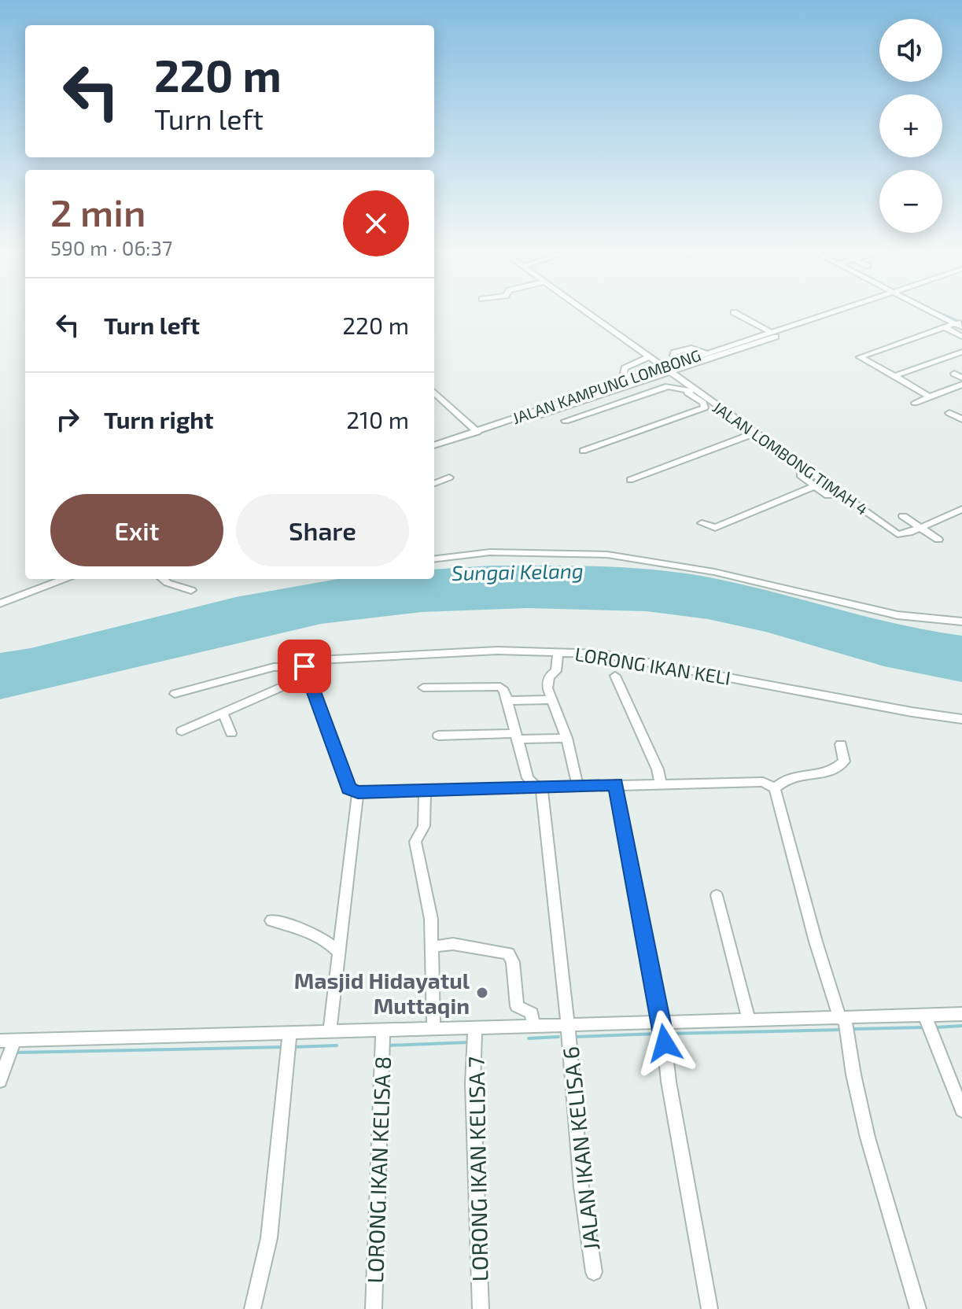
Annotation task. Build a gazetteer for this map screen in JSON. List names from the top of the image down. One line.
{"streets":{"street":["JALAN KAMPUNG LOMBONG","JALAN LOMBONG TIMAH 4","LORONG IKAN KELI","JALAN IKAN KELISA 6","LORONG IKAN KELISA 7","LORONG IKAN KELISA 8"]},"crossings":[["JALAN KAMPUNG LOMBONG","JALAN LOMBONG TIMAH 4"]],"water":["Sungai Kelang"],"places":["Masjid Hidayatul Muttaqin"],"page":{"map_buttons":["+","−"],"turn":["220 m","Turn left"],"heading":["2 min","590 m · 06:37"],"list":[{"name":"Turn left","value":"220 m"},{"name":"Turn right","value":"210 m"}],"buttons":["Exit","Share"]}}
